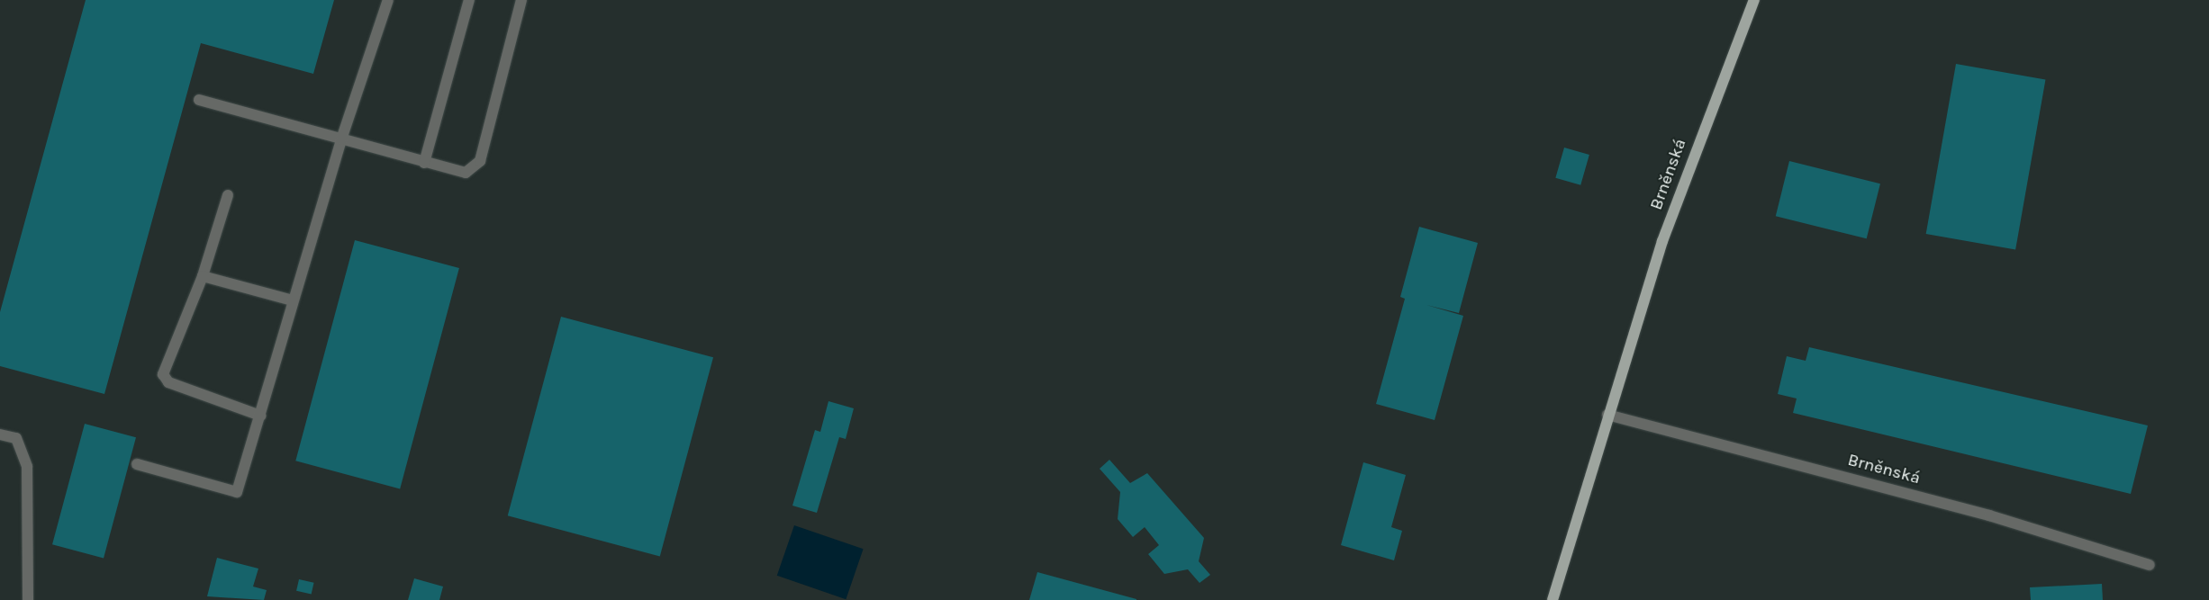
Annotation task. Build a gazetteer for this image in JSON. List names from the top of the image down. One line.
{"streets":{"main road":["Brněnská"]}}
